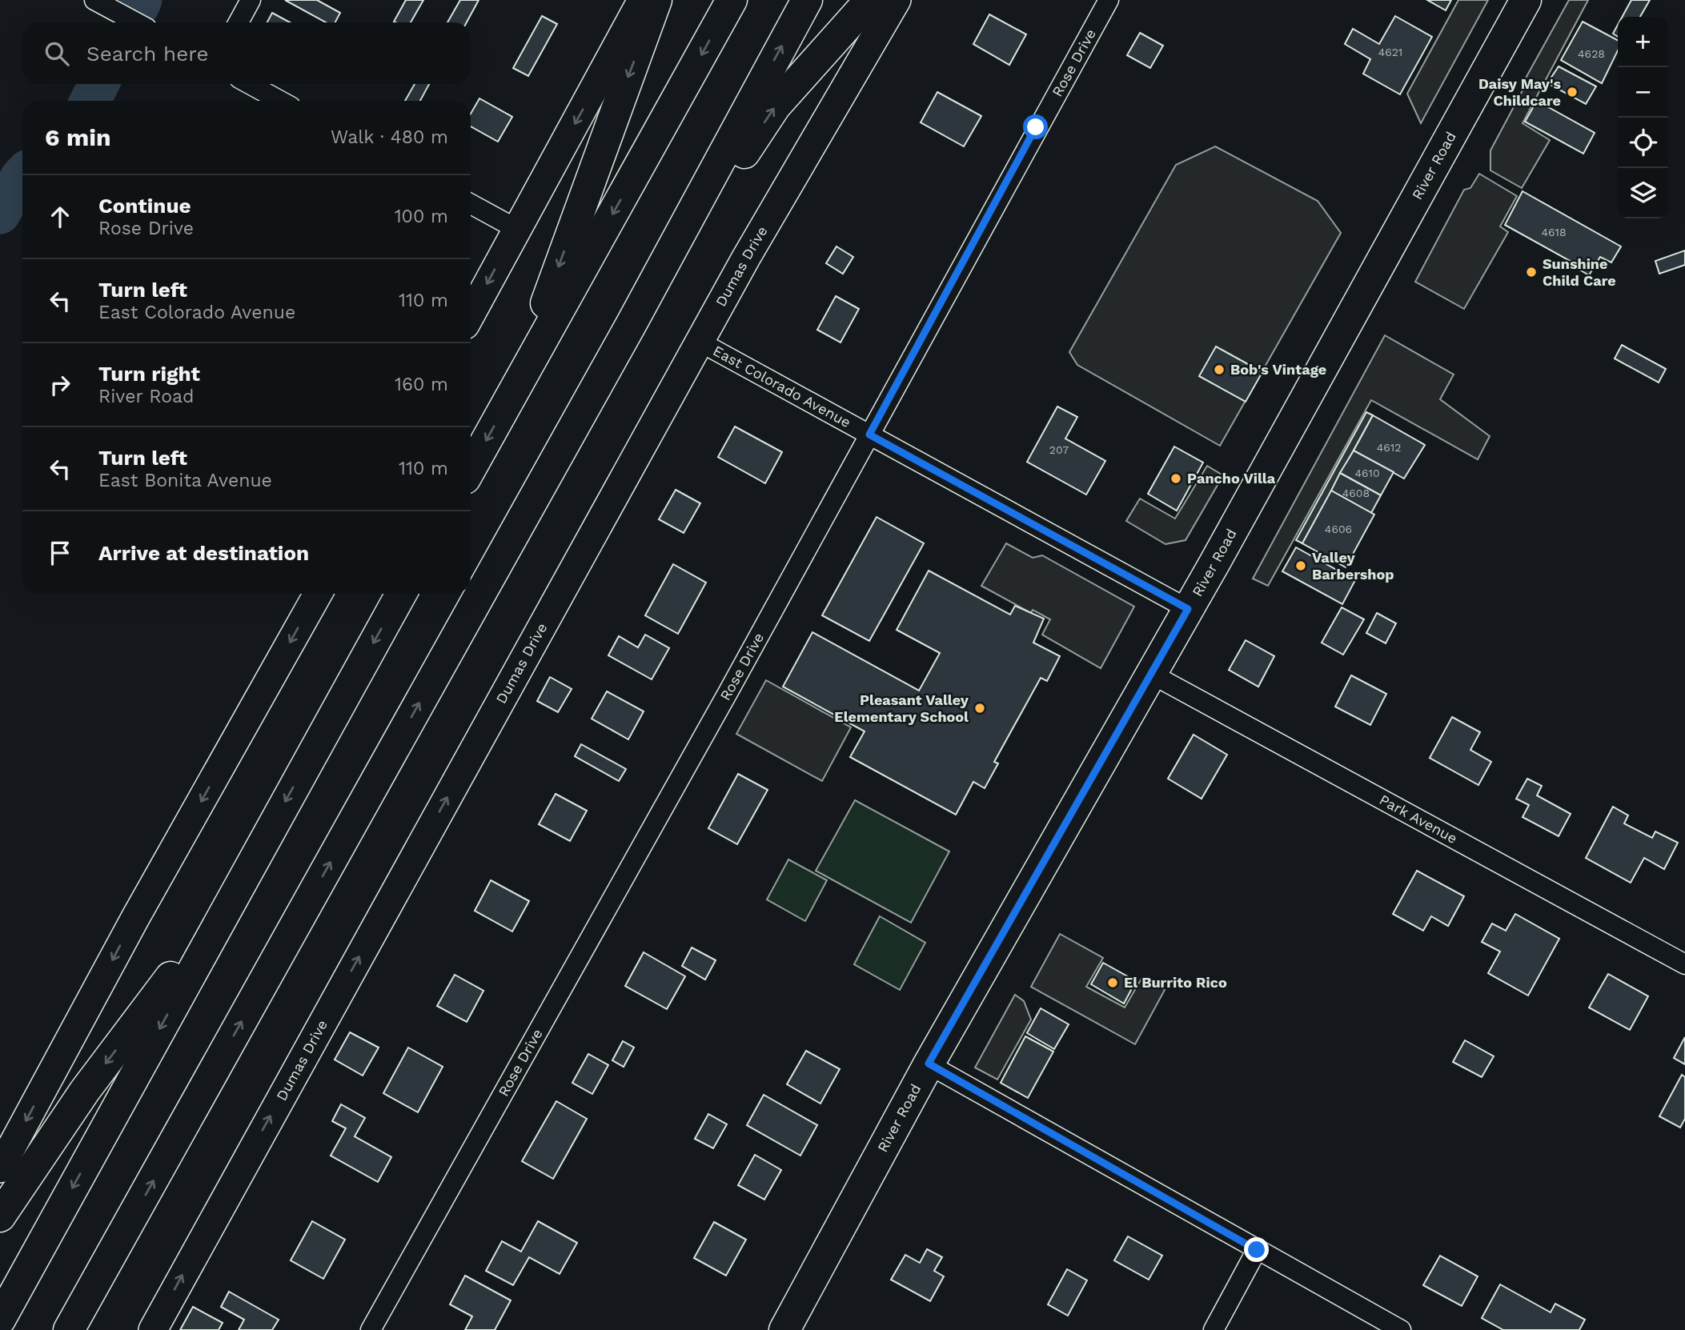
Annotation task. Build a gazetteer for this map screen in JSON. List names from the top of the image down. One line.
{"streets":{"main road":["River Road","Dumas Drive"],"street":["Rose Drive","East Colorado Avenue","Park Avenue"]},"crossings":[["Rose Drive","East Colorado Avenue"],["River Road","East Colorado Avenue"],["River Road","Park Avenue"],["Dumas Drive","East Colorado Avenue"]],"places":["Daisy May's Childcare","Sunshine Child Care","Bob's Vintage","Pancho Villa","Valley Barbershop","Pleasant Valley Elementary School","El Burrito Rico"],"house_numbers":["4621","4628","4618","4612","207","4610","4608","4606"],"page":{"map_buttons":["+","−"],"search":"Search here","heading":["6 min","Walk · 480 m"],"list":[["Continue","Rose Drive","100 m"],["Turn left","East Colorado Avenue","110 m"],["Turn right","River Road","160 m"],["Turn left","East Bonita Avenue","110 m"],"Arrive at destination"]}}
